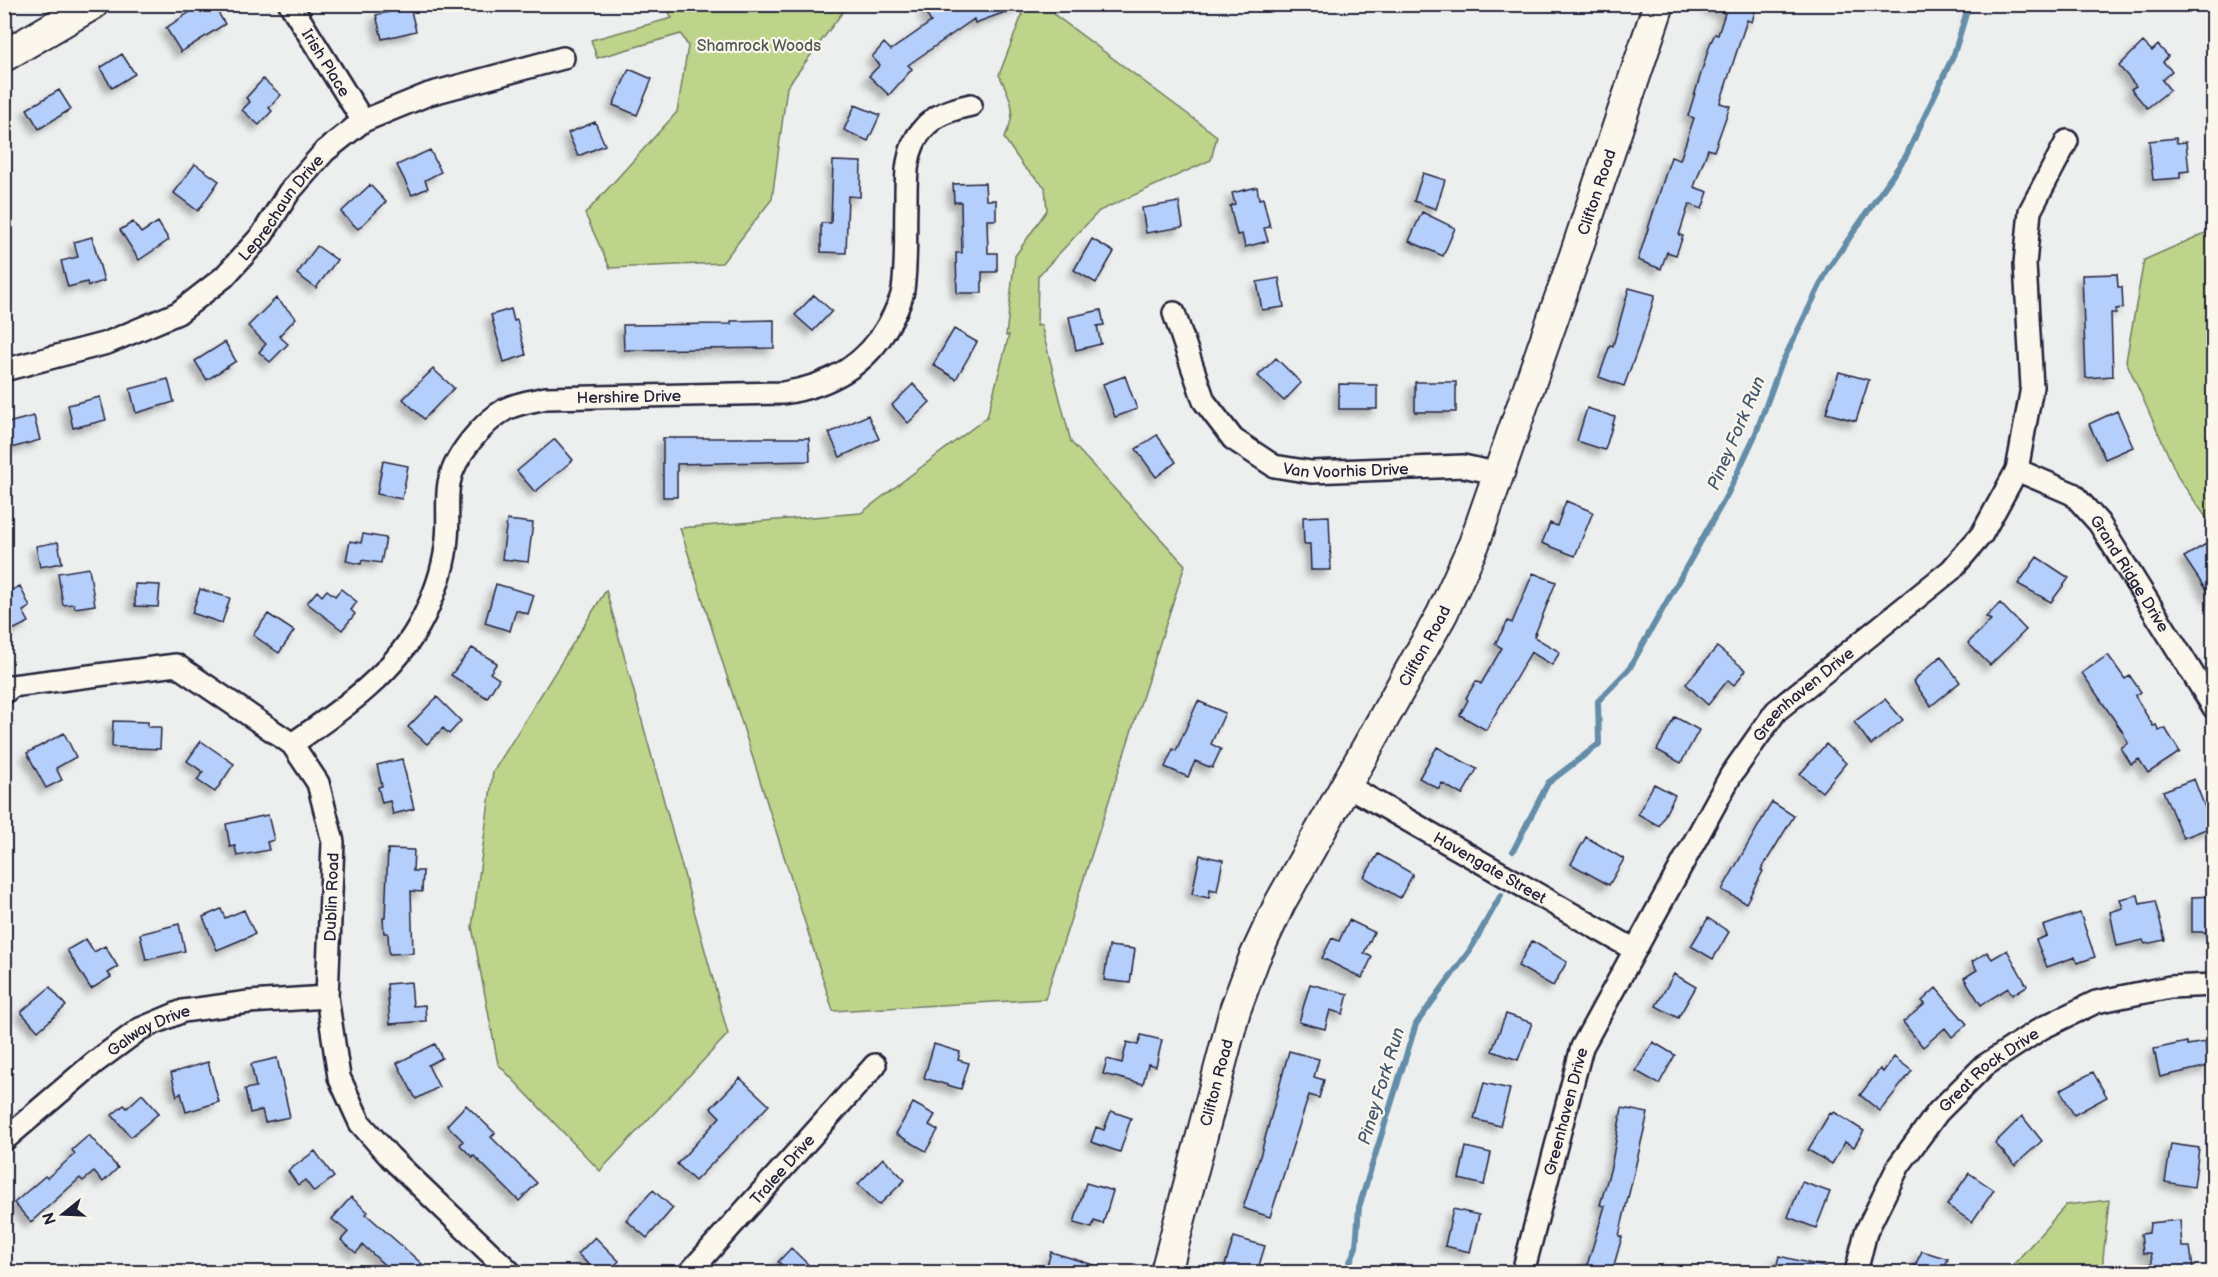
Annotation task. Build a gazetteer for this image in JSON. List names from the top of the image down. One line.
{"streets":{"main road":["Clifton Road"],"street":["Irish Place","Leprechaun Drive","Hershire Drive","Van Voorhis Drive","Grand Ridge Drive","Greenhaven Drive","Havengate Street","Dublin Road","Galway Drive","Great Rock Drive","Tralee Drive"]},"crossings":[["Irish Place","Leprechaun Drive"],["Clifton Road","Van Voorhis Drive"],["Clifton Road","Havengate Street"],["Hershire Drive","Dublin Road"],["Grand Ridge Drive","Greenhaven Drive"],["Greenhaven Drive","Havengate Street"],["Dublin Road","Galway Drive"]],"water":["Piney Fork Run"],"parks":["Shamrock Woods"],"north":"left"}
